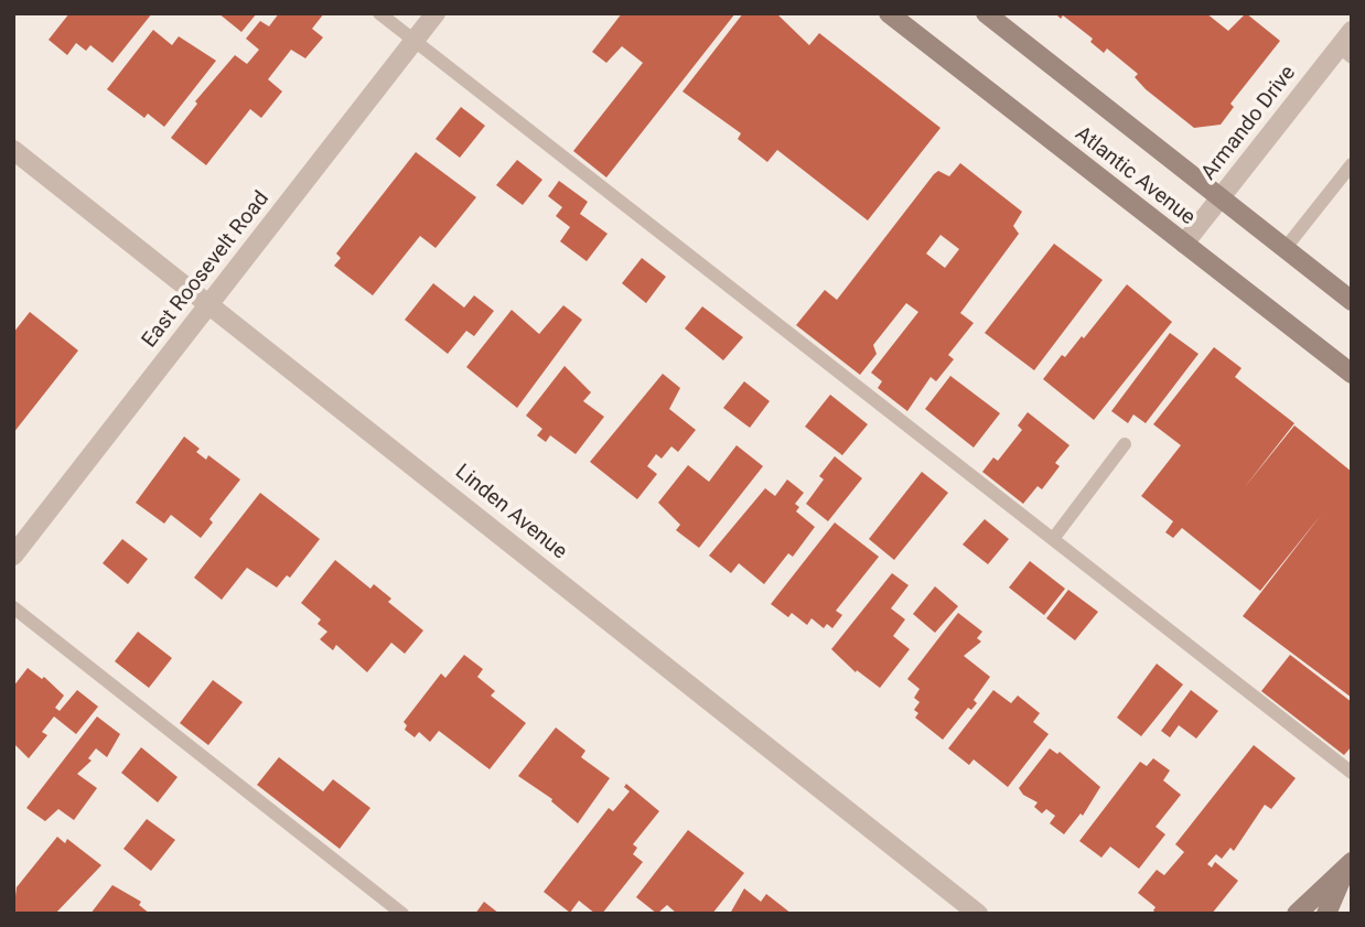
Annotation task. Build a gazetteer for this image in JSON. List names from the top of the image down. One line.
{"streets":{"main road":["Atlantic Avenue"],"street":["Armando Drive","East Roosevelt Road","Linden Avenue"]},"crossings":[["Armando Drive","Atlantic Avenue"],["East Roosevelt Road","Linden Avenue"]]}
